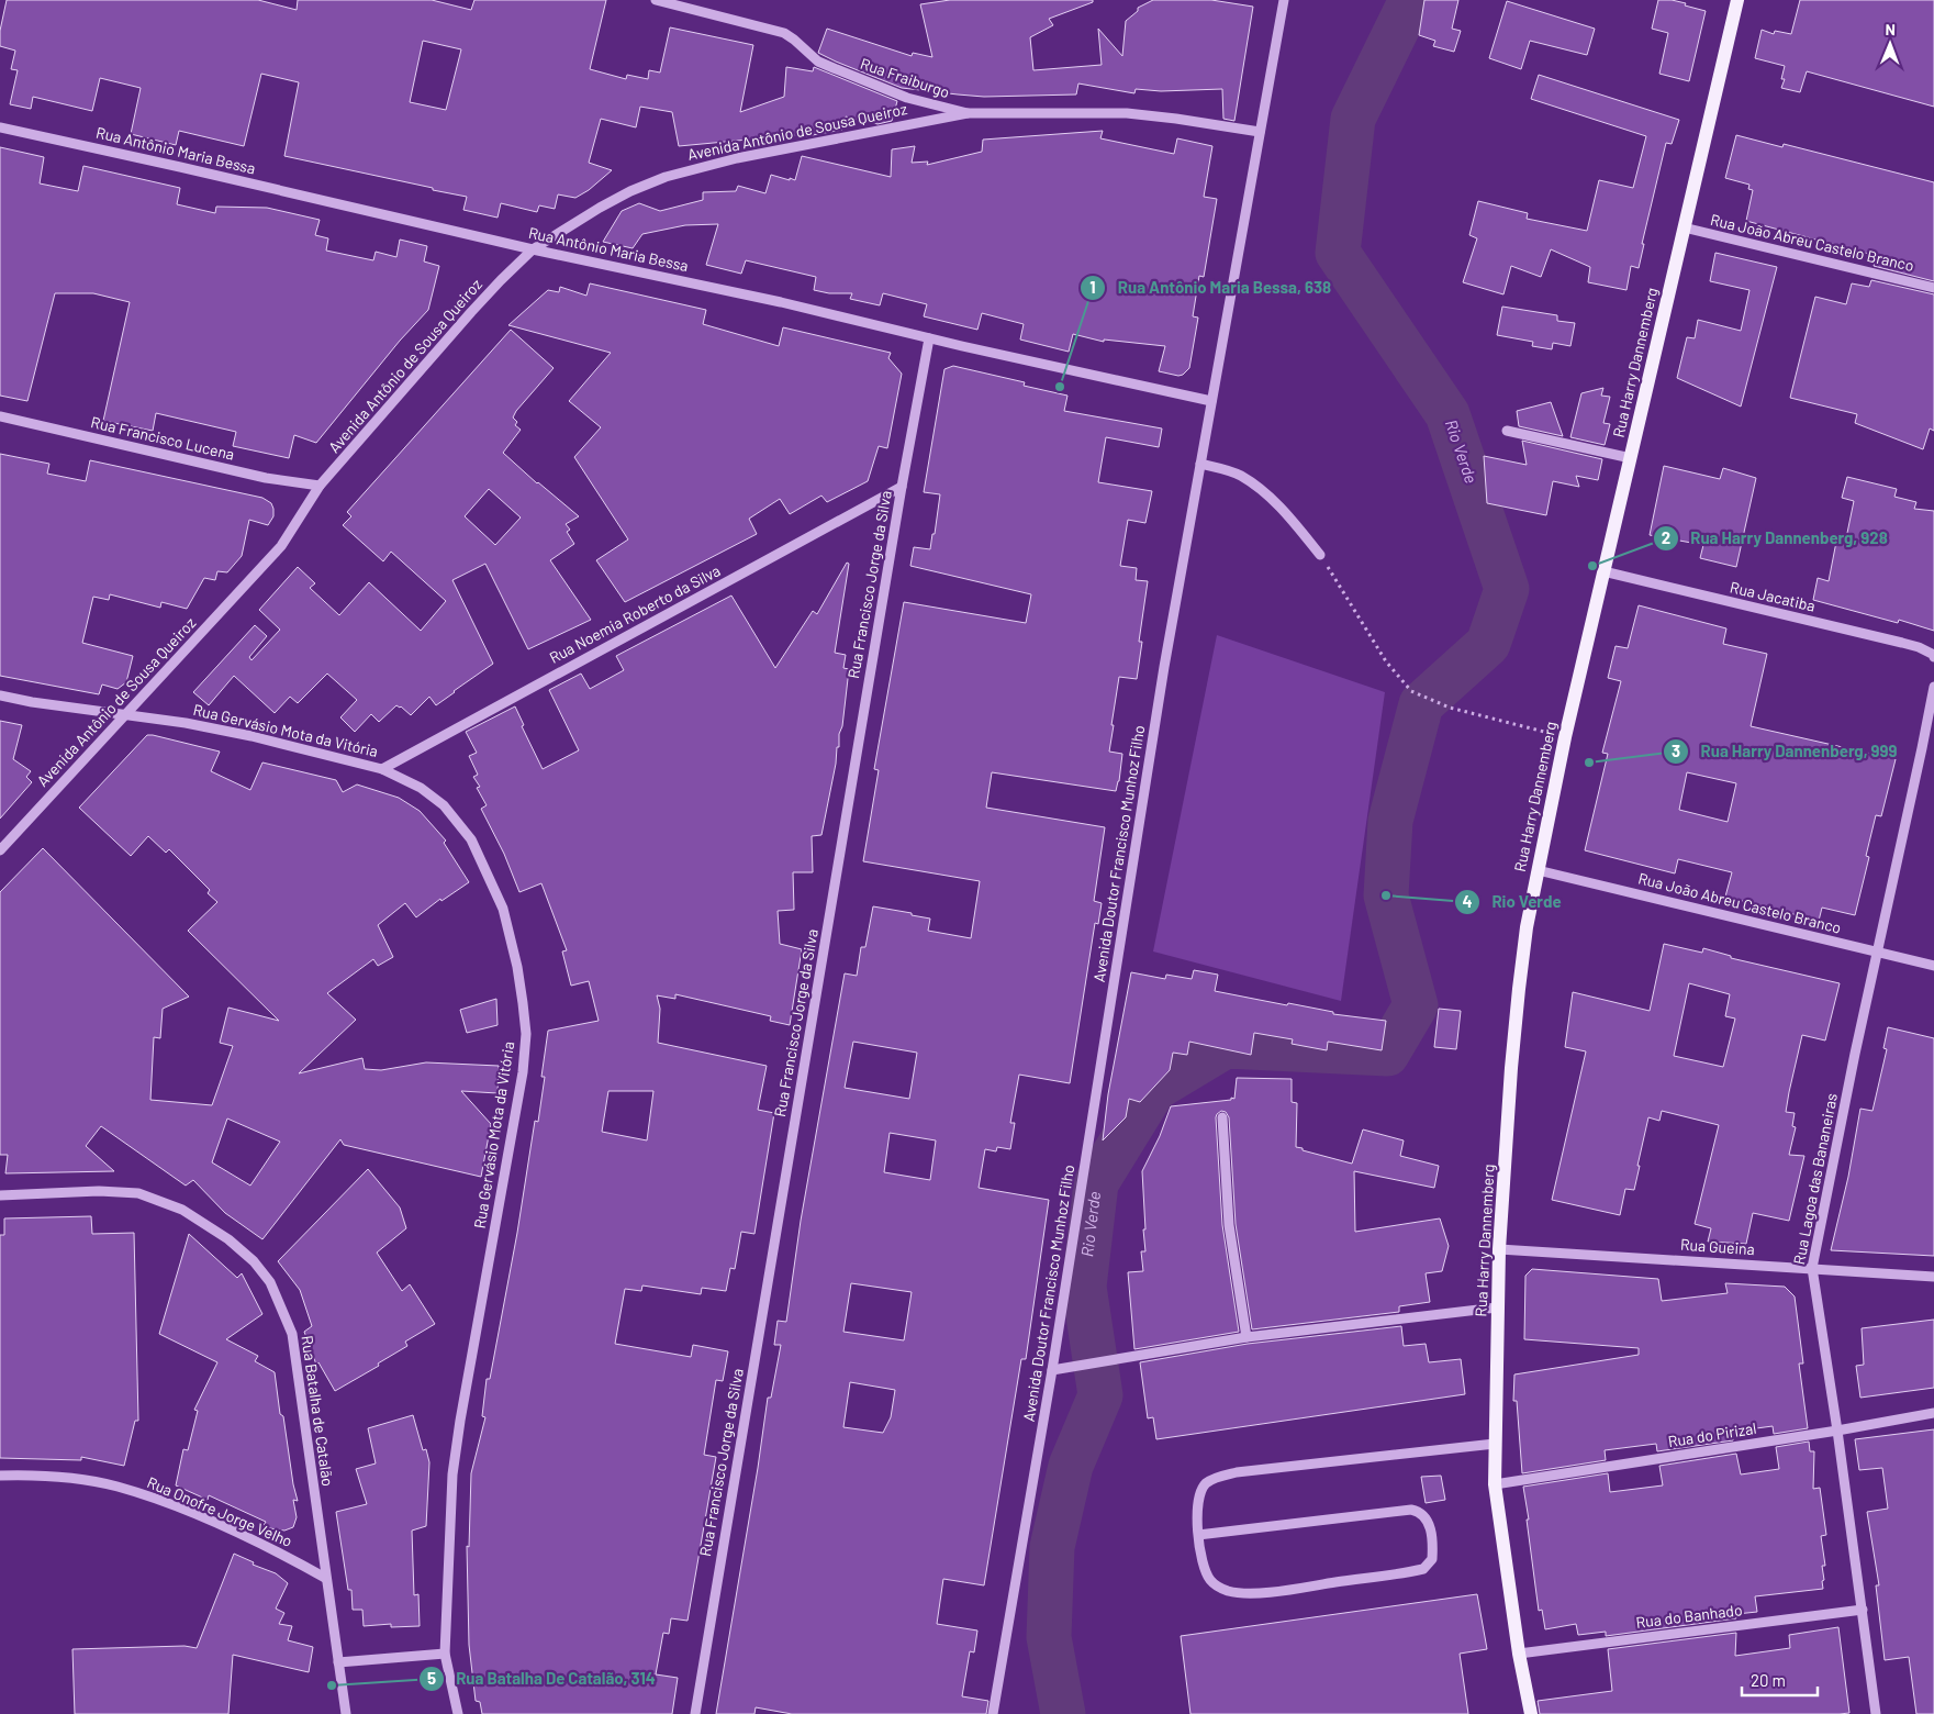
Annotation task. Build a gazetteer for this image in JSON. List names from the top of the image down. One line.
{"streets":{"main road":["Rua Harry Dannemberg"],"street":["Rua Fraiburgo","Avenida Antônio de Sousa Queiroz","Rua Antônio Maria Bessa","Rua João Abreu Castelo Branco","Rua Francisco Lucena","Rua Francisco Jorge da Silva","Rua Jacatiba","Rua Noemia Roberto da Silva","Rua Gervásio Mota da Vitória","Avenida Doutor Francisco Munhoz Filho","Rua Lagoa das Bananeiras","Rua Gueina","Rua Batalha de Catalão","Rua do Pirizal","Rua Onofre Jorge Velho","Rua do Banhado"]},"crossings":[["Rua Fraiburgo","Avenida Antônio de Sousa Queiroz"],["Rua Fraiburgo","Avenida Doutor Francisco Munhoz Filho"],["Avenida Antônio de Sousa Queiroz","Rua Antônio Maria Bessa"],["Avenida Antônio de Sousa Queiroz","Rua Francisco Lucena"],["Avenida Antônio de Sousa Queiroz","Rua Gervásio Mota da Vitória"],["Rua Antônio Maria Bessa","Rua Francisco Jorge da Silva"],["Rua Antônio Maria Bessa","Avenida Doutor Francisco Munhoz Filho"],["Rua João Abreu Castelo Branco","Rua Harry Dannemberg"],["Rua João Abreu Castelo Branco","Rua Lagoa das Bananeiras"],["Rua Harry Dannemberg","Rua Jacatiba"],["Rua Harry Dannemberg","Rua Gueina"],["Rua Harry Dannemberg","Rua do Pirizal"],["Rua Harry Dannemberg","Rua do Banhado"],["Rua Francisco Jorge da Silva","Rua Noemia Roberto da Silva"],["Rua Noemia Roberto da Silva","Rua Gervásio Mota da Vitória"],["Rua Lagoa das Bananeiras","Rua Gueina"],["Rua Lagoa das Bananeiras","Rua do Pirizal"],["Rua Lagoa das Bananeiras","Rua do Banhado"],["Rua Batalha de Catalão","Rua Onofre Jorge Velho"]],"water":["Rio Verde"],"places":["Rua Antônio Maria Bessa, 638","Rua Harry Dannenberg, 928","Rua Harry Dannenberg, 999","Rio Verde","Rua Batalha De Catalão, 314"],"scale_bar":"20 m","north":"top"}
